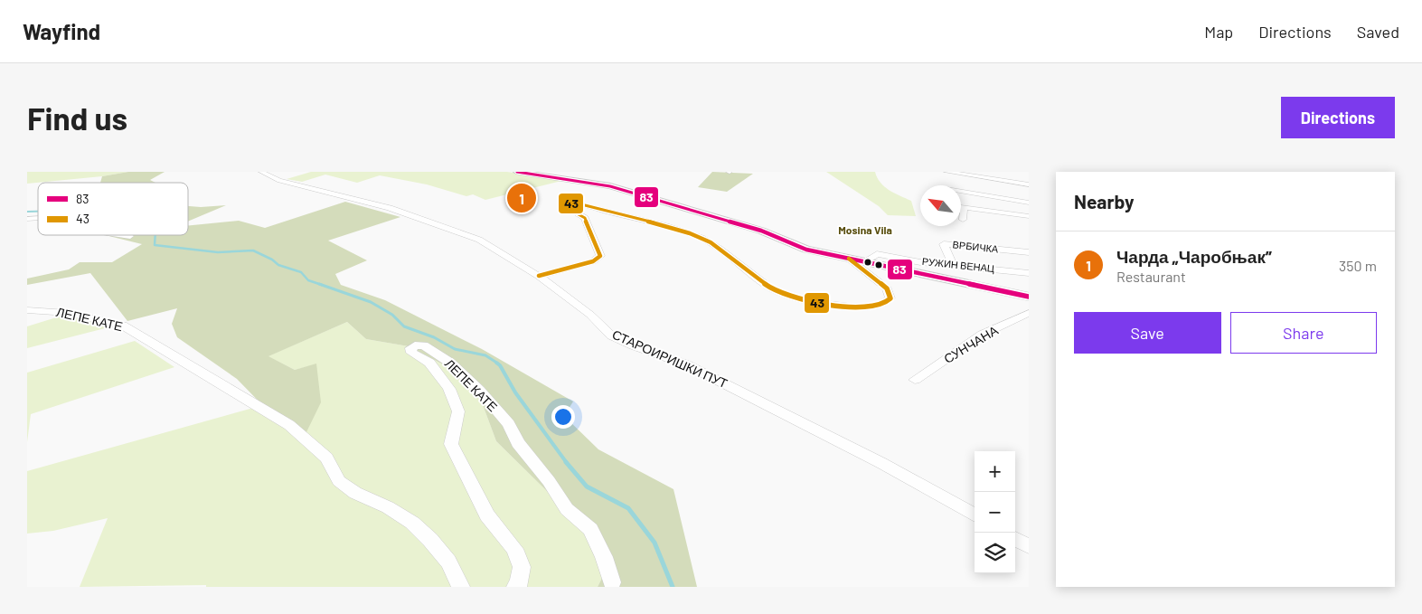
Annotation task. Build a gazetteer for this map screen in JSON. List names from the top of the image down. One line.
{"streets":{"street":["ВРБИЧКА","РУЖИН ВЕНАЦ","ЛЕПЕ КАТЕ","СУНЧАНА","СТАРОИРИШКИ ПУТ"]},"crossings":[["ВРБИЧКА","РУЖИН ВЕНАЦ"]],"districts":["Mosina Vila"],"lines":["transit line 83","transit line 43"],"legend":["83","43"],"north":"top left","page":{"header":"Wayfind","nav":["Map","Directions","Saved"],"buttons":["Directions",["Save","Share"]],"title":"Find us","heading":"Nearby","pins":"1","list":[{"mark":"1","name":"Чарда „Чаробњак”","note":"Restaurant","value":"350 m"}],"map_buttons":["+","−"]}}
